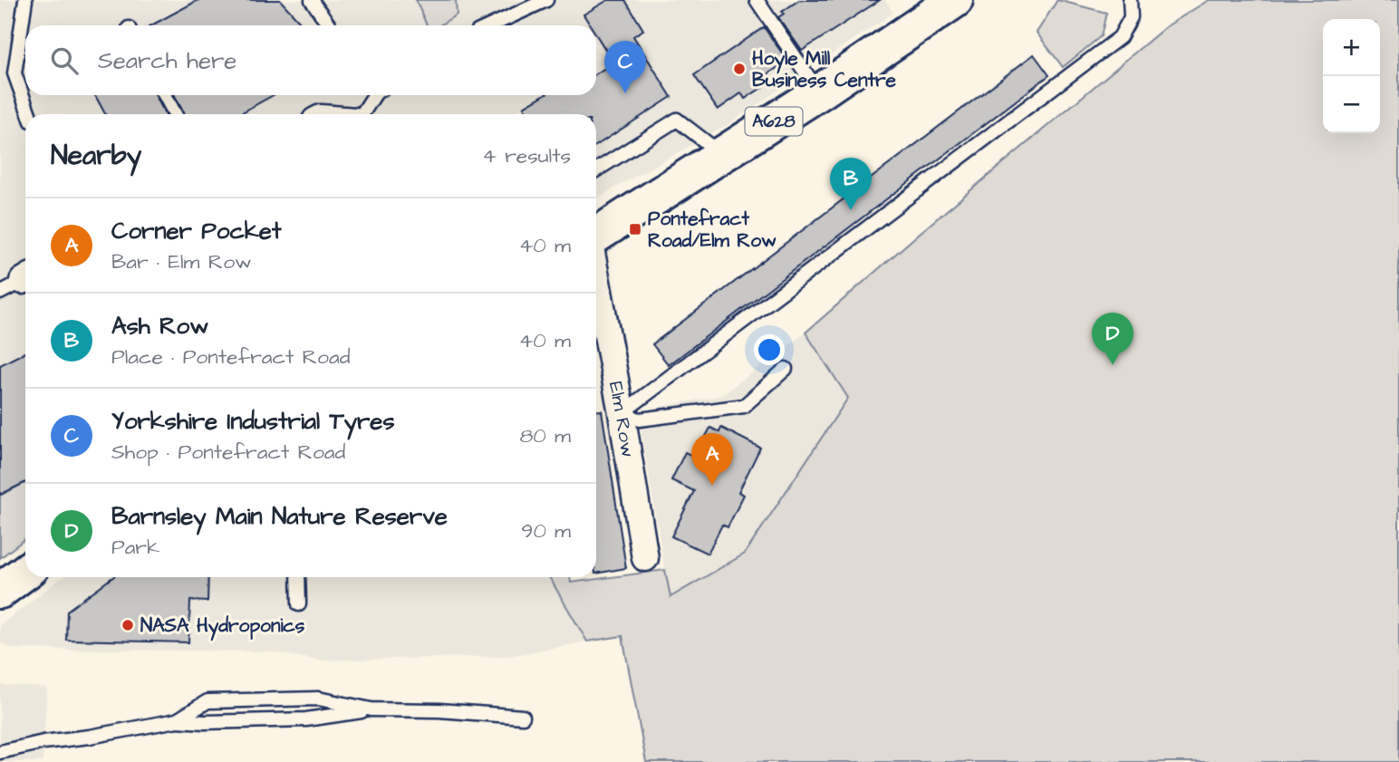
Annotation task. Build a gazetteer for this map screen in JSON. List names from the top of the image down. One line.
{"streets":{"highway":["A628"],"street":["Elm Row"]},"places":{"other":["Hoyle Mill Business Centre","NASA Hydroponics"],"transit":["Pontefract Road/Elm Row"]},"page":{"map_buttons":["+","−"],"search":"Search here","pins":["C","B","D","A"],"heading":["Nearby","4 results"],"list":[{"mark":"A","name":"Corner Pocket","note":"Bar · Elm Row","value":"40 m"},{"mark":"B","name":"Ash Row","note":"Place · Pontefract Road","value":"40 m"},{"mark":"C","name":"Yorkshire Industrial Tyres","note":"Shop · Pontefract Road","value":"80 m"},{"mark":"D","name":"Barnsley Main Nature Reserve","note":"Park","value":"90 m"}]}}
